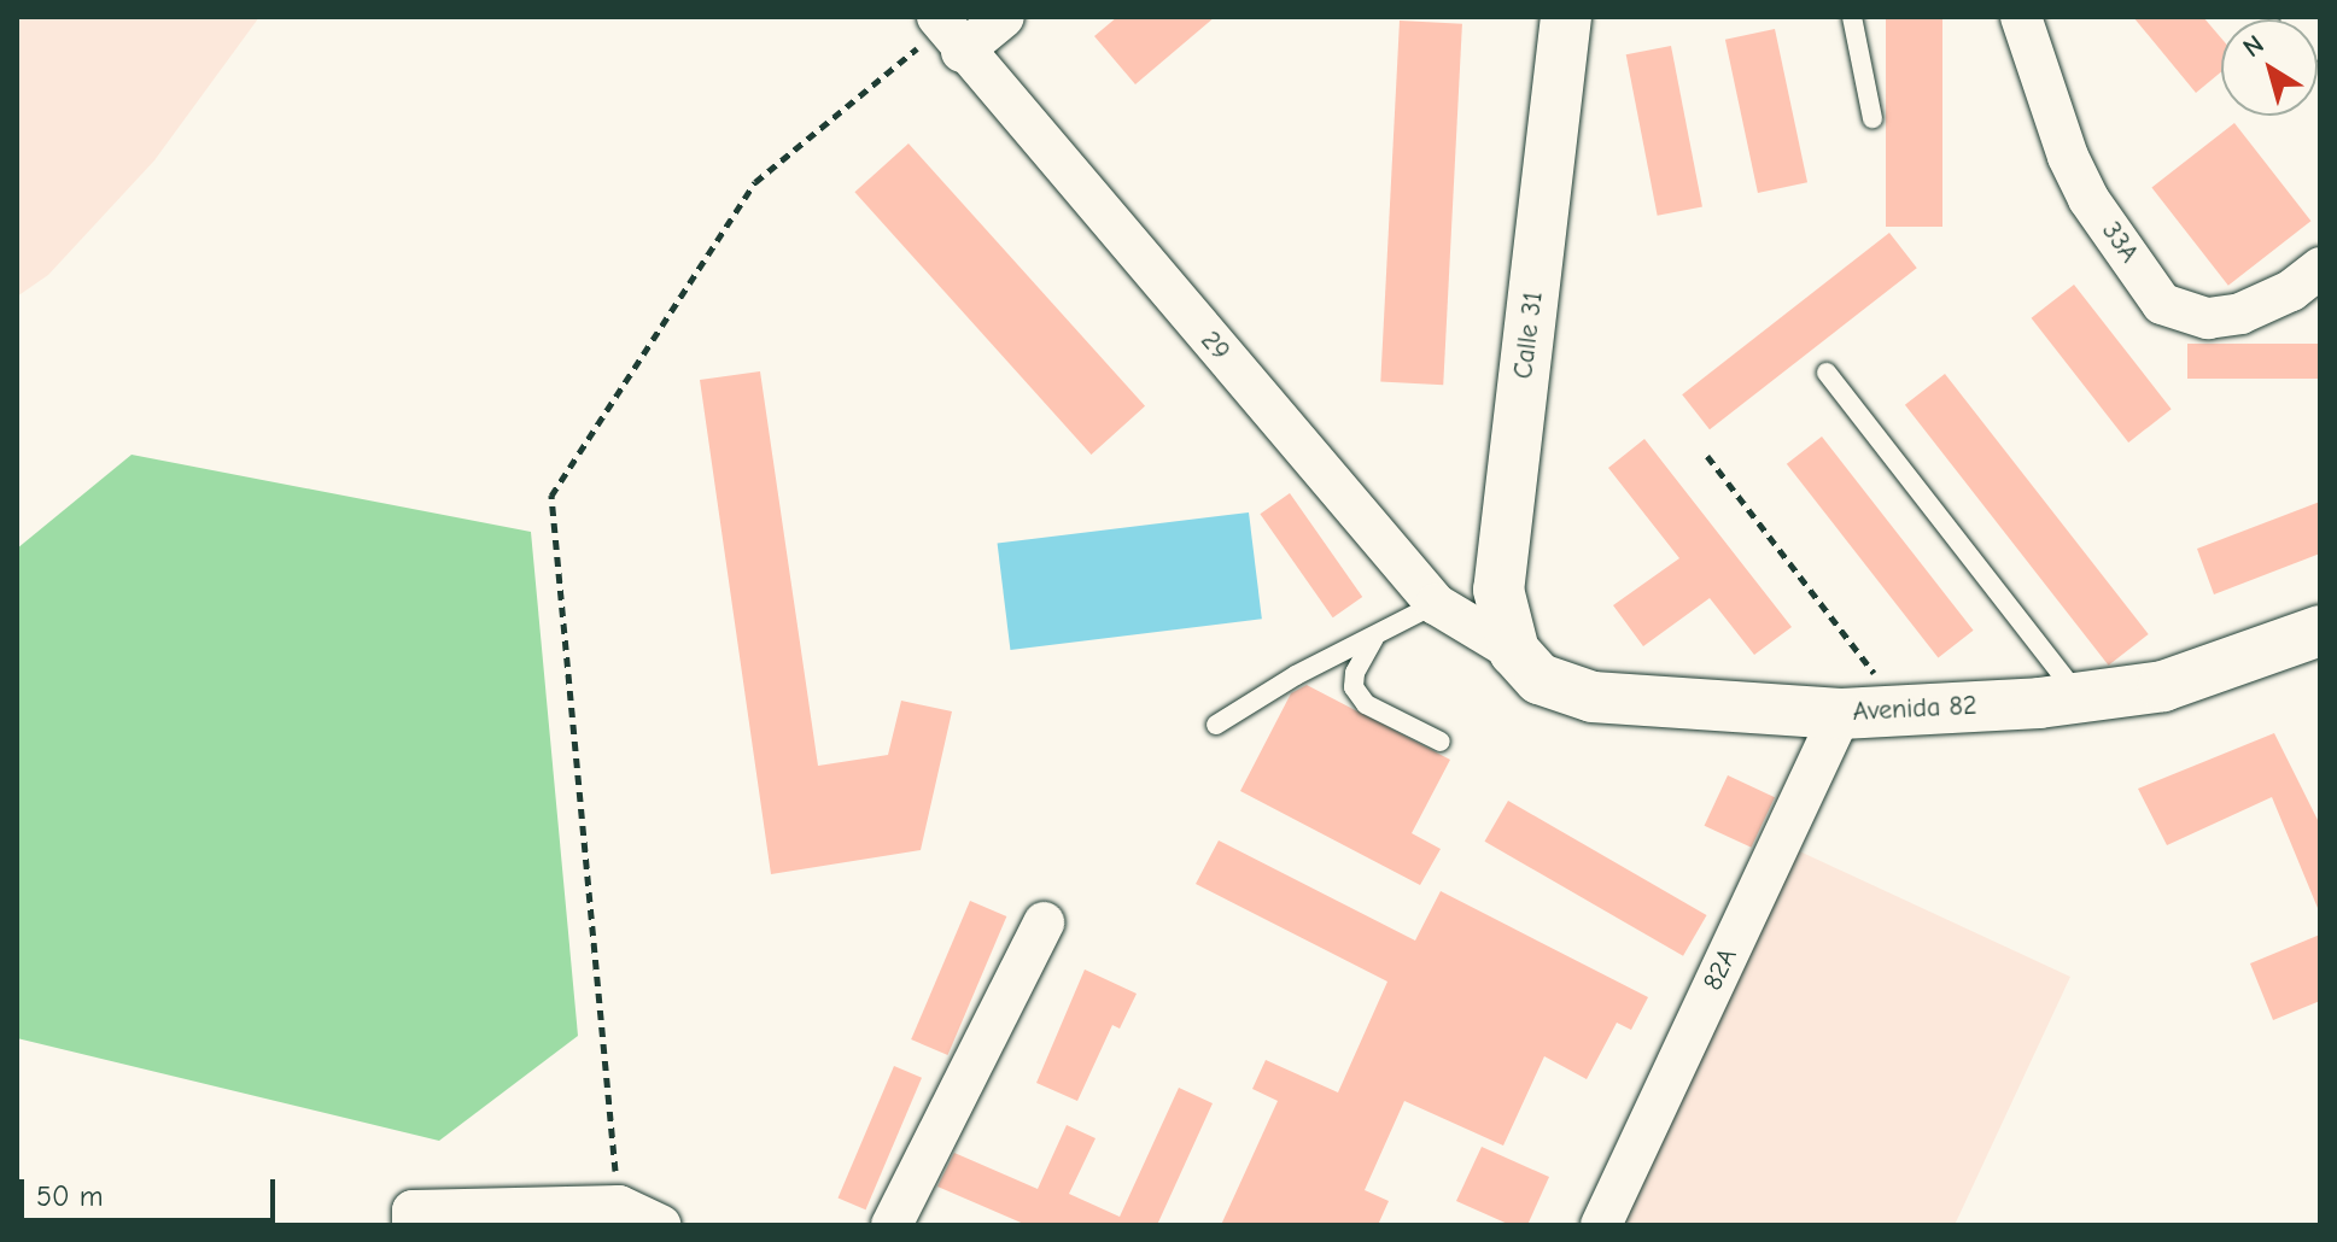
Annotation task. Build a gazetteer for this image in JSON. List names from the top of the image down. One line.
{"streets":{"street":["33A","Calle 31","29","Avenida 82","82A"]},"crossings":[["Calle 31","29"],["Calle 31","Avenida 82"],["29","Avenida 82"],["Avenida 82","82A"]],"scale_bar":"50 m","north":"top left"}
